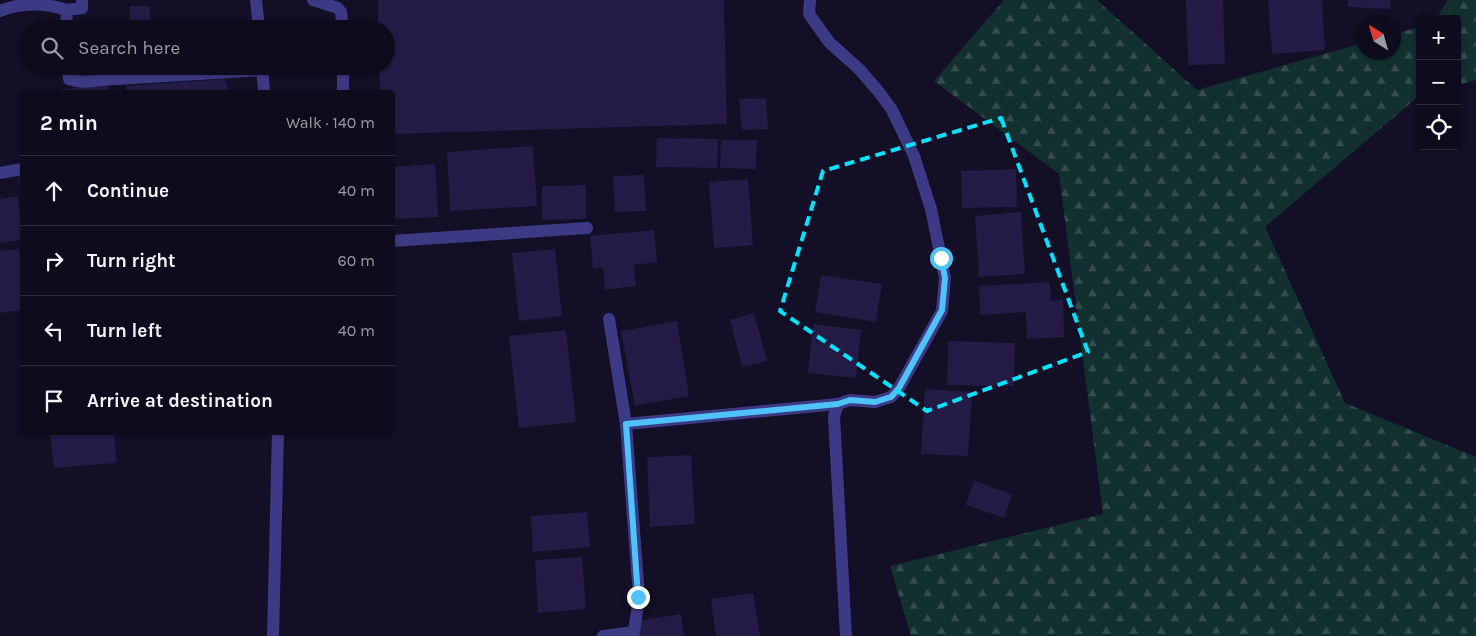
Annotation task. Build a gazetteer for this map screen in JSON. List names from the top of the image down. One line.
{"north":"top left","page":{"map_buttons":["+","−"],"search":"Search here","heading":["2 min","Walk · 140 m"],"list":[["Continue","40 m"],["Turn right","60 m"],["Turn left","40 m"],"Arrive at destination"]}}
